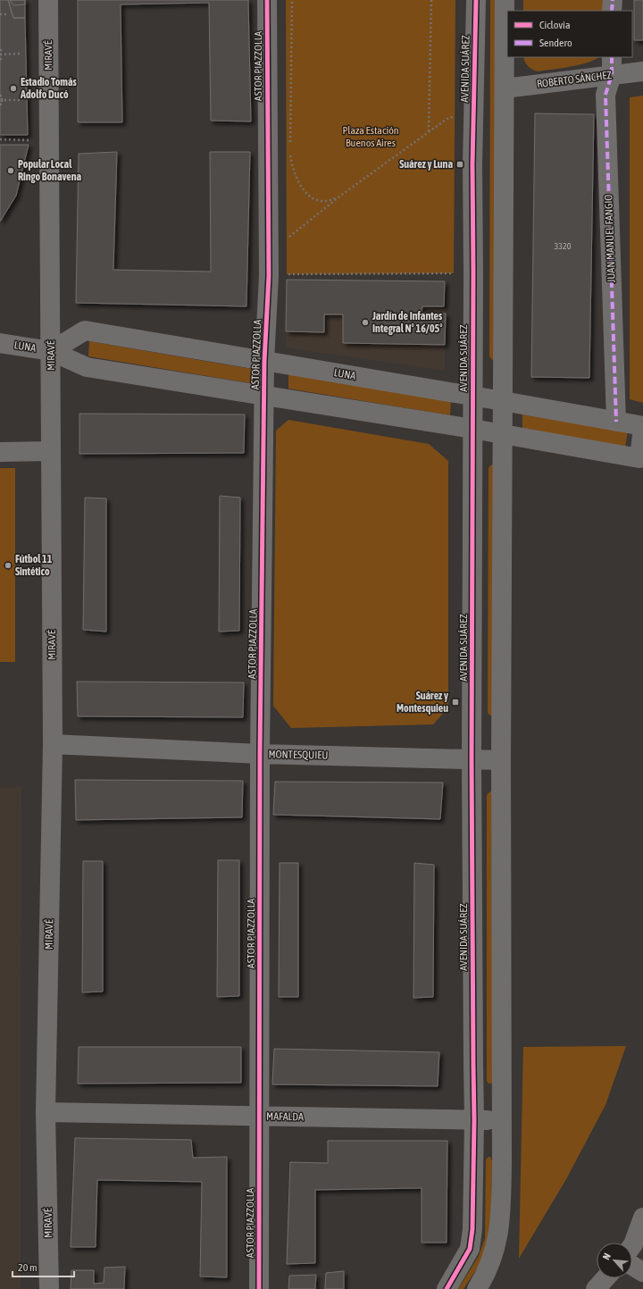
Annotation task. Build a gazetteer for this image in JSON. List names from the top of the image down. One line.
{"streets":{"street":["MIRAVÉ","ASTOR PIAZZOLLA","AVENIDA SUÁREZ","ROBERTO SÁNCHEZ","JUAN MANUEL FANGIO","LUNA","MONTESQUIEU","MAFALDA"]},"crossings":[["MIRAVÉ","LUNA"],["MIRAVÉ","MONTESQUIEU"],["MIRAVÉ","MAFALDA"],["ASTOR PIAZZOLLA","LUNA"],["ASTOR PIAZZOLLA","MONTESQUIEU"],["ASTOR PIAZZOLLA","MAFALDA"],["AVENIDA SUÁREZ","LUNA"],["AVENIDA SUÁREZ","MONTESQUIEU"],["AVENIDA SUÁREZ","MAFALDA"],["ROBERTO SÁNCHEZ","JUAN MANUEL FANGIO"],["JUAN MANUEL FANGIO","LUNA"]],"parks":["Plaza Estación Buenos Aires"],"places":{"other":["Estadio Tomás Adolfo Ducó","Popular Local Ringo Bonavena","Jardín de Infantes Integral N° 16/05°","Fútbol 11 Sintético"],"transit":["Suárez y Luna","Suárez y Montesquieu"]},"house_numbers":["3320"],"legend":["Ciclovía","Sendero"],"scale_bar":"20 m","north":"top left"}
